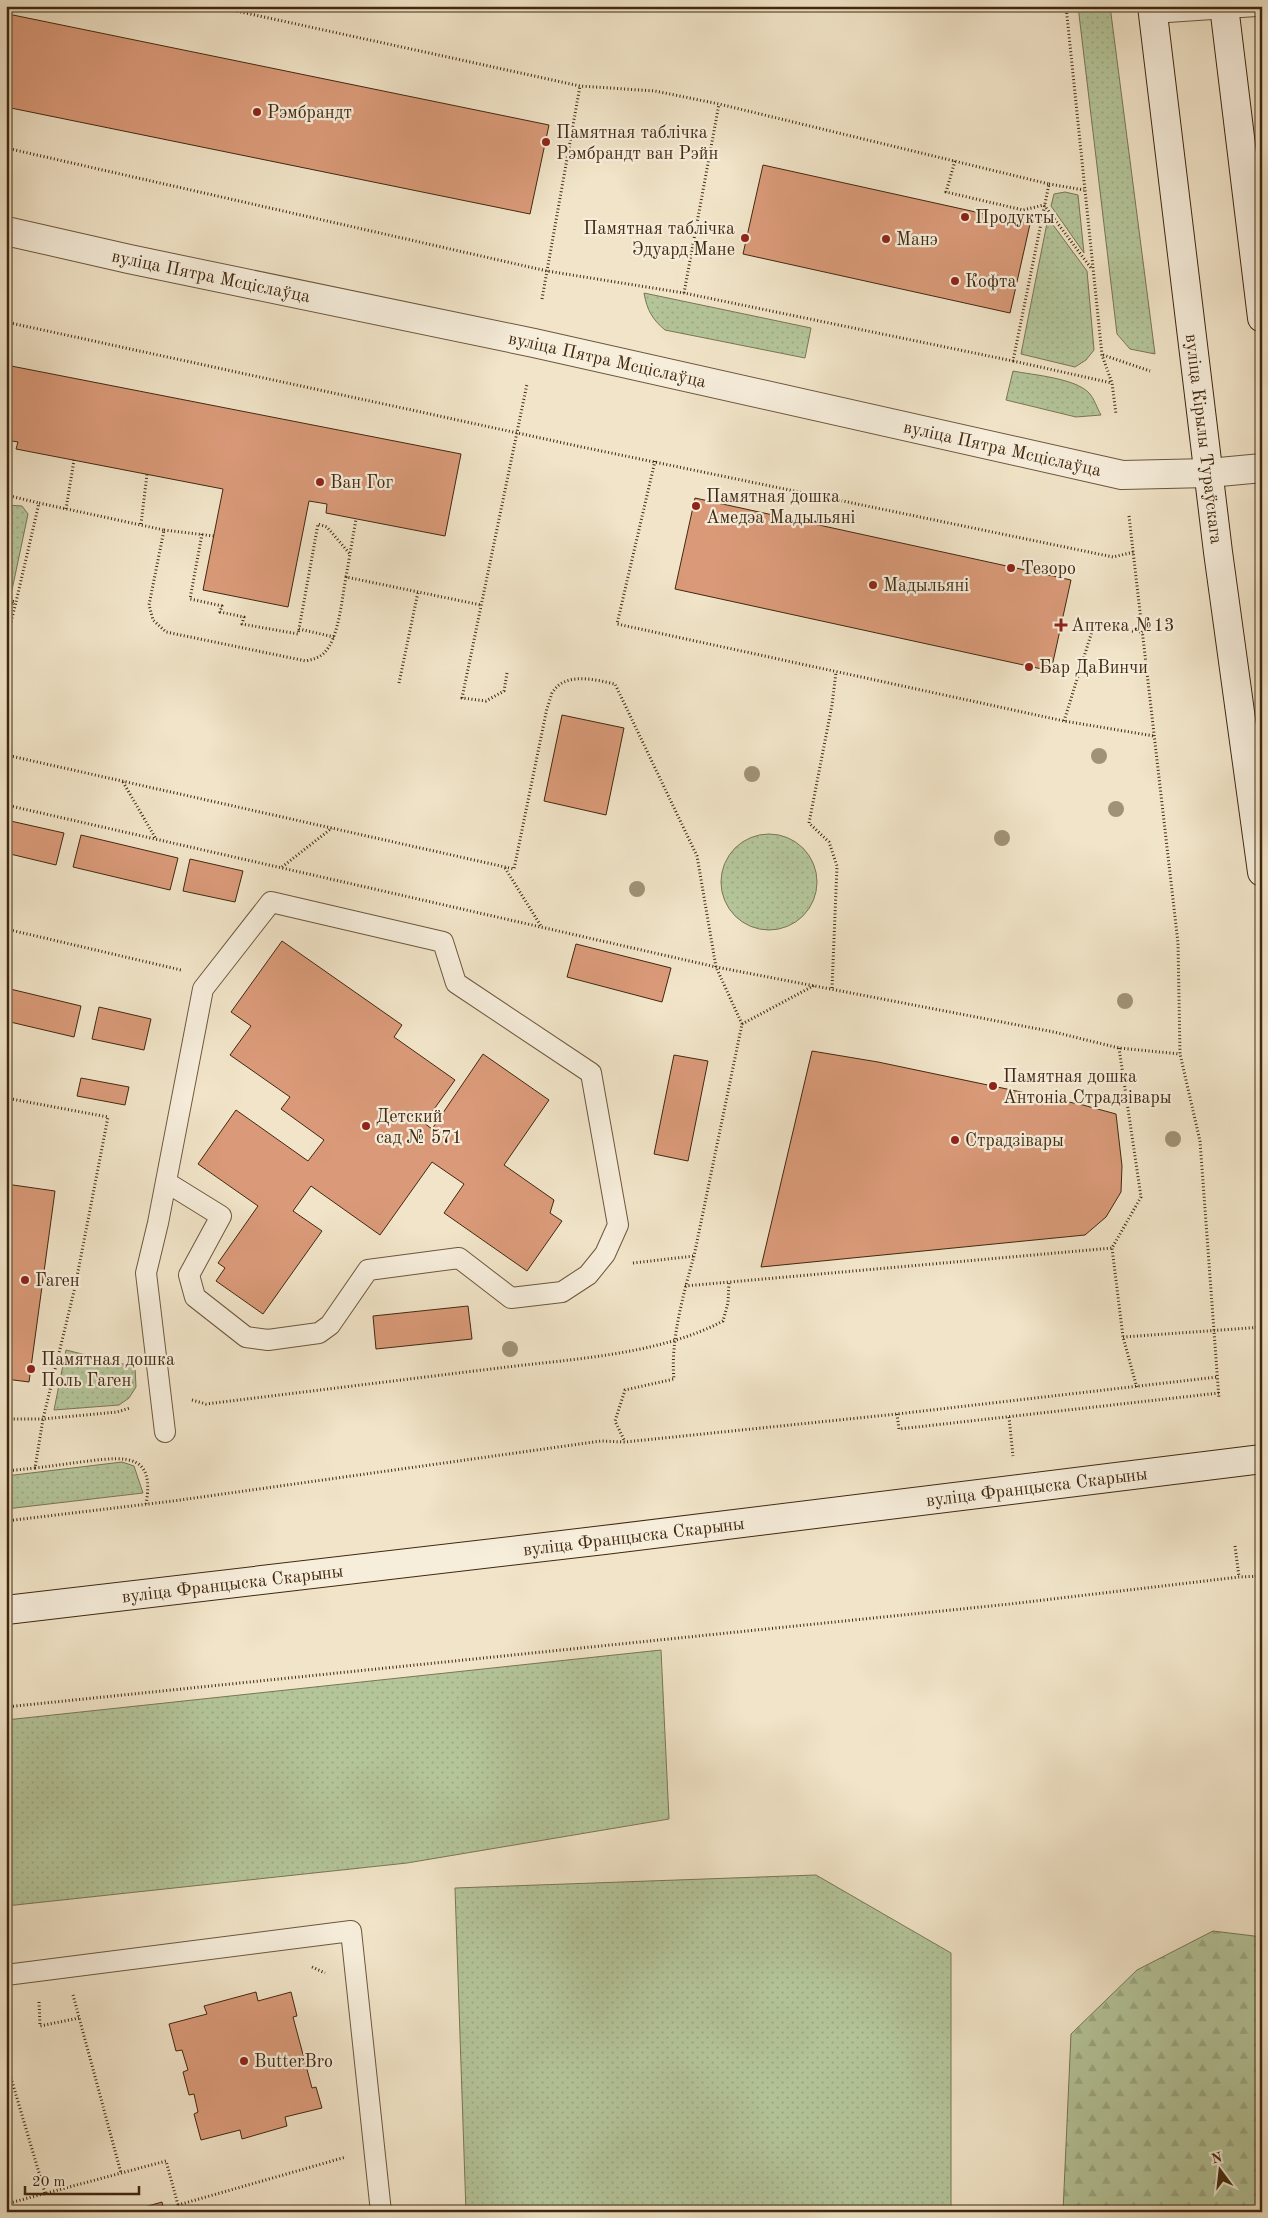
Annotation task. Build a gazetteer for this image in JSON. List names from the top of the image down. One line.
{"streets":{"main road":["вуліца Пятра Мсціслаўца","вуліца Кірылы Тураўскага","вуліца Францыска Скарыны"]},"crossings":[["вуліца Пятра Мсціслаўца","вуліца Кірылы Тураўскага"]],"places":{"other":["Рэмбрандт","Памятная таблічка Рэмбрандт ван Рэйн","Продукты","Памятная таблічка Эдуард Мане","Манэ","Кофта","Ван Гог","Памятная дошка Амедэа Мадыльяні","Тезоро","Мадыльяні","Бар ДаВинчи","Памятная дошка Антоніа Страдзівары","Детский сад № 571","Страдзівары","Гаген","Памятная дошка Поль Гаген","ButterBro"],"health":["Аптека №13"]},"scale_bar":"20 m","north":"top"}
